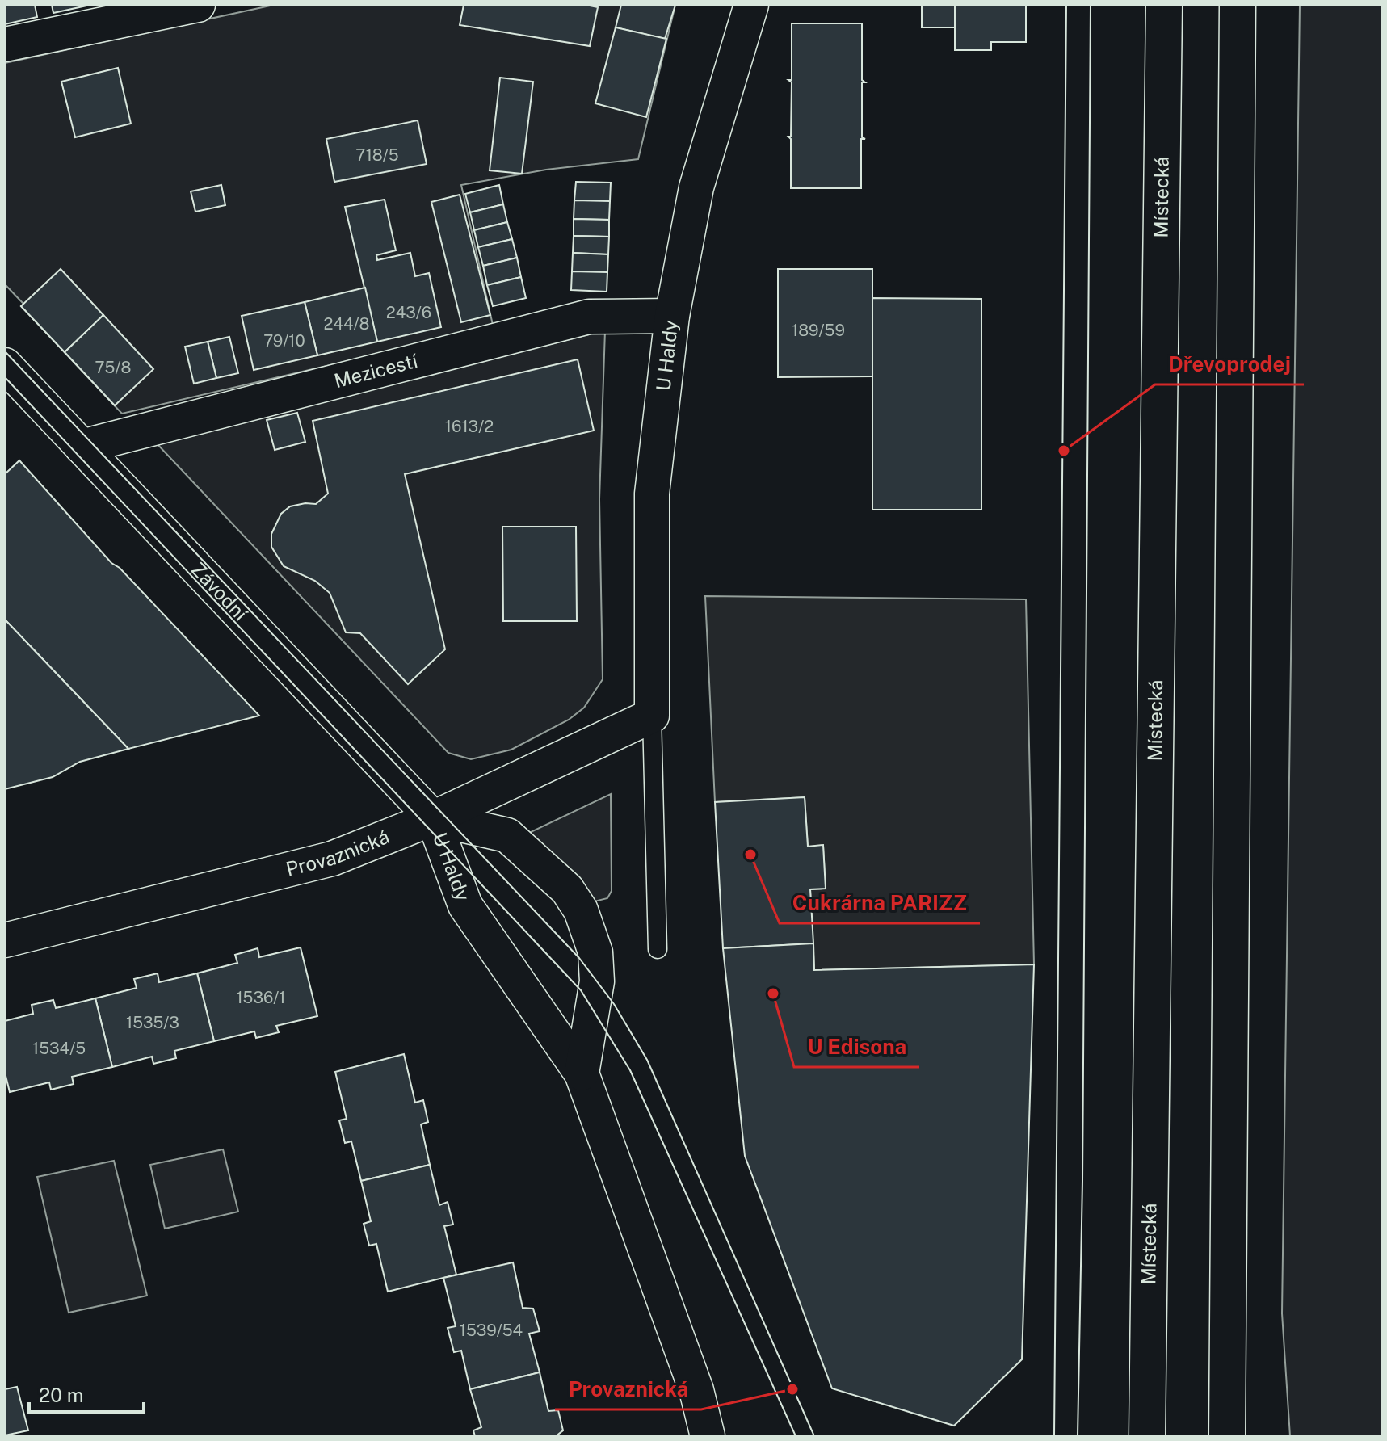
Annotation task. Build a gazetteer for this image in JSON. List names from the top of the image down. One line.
{"streets":{"highway":["Místecká"],"street":["U Haldy","Mezicestí","Závodní","Provaznická"]},"crossings":[["U Haldy","Mezicestí"],["U Haldy","Závodní"],["U Haldy","Provaznická"],["Mezicestí","Závodní"],["Závodní","Provaznická"]],"places":["Dřevoprodej","Cukrárna PARIZZ","U Edisona","Provaznická"],"house_numbers":["718/5","243/6","244/8","189/59","79/10","75/8","1613/2","1536/1","1535/3","1534/5","1539/54"],"scale_bar":"20 m"}
